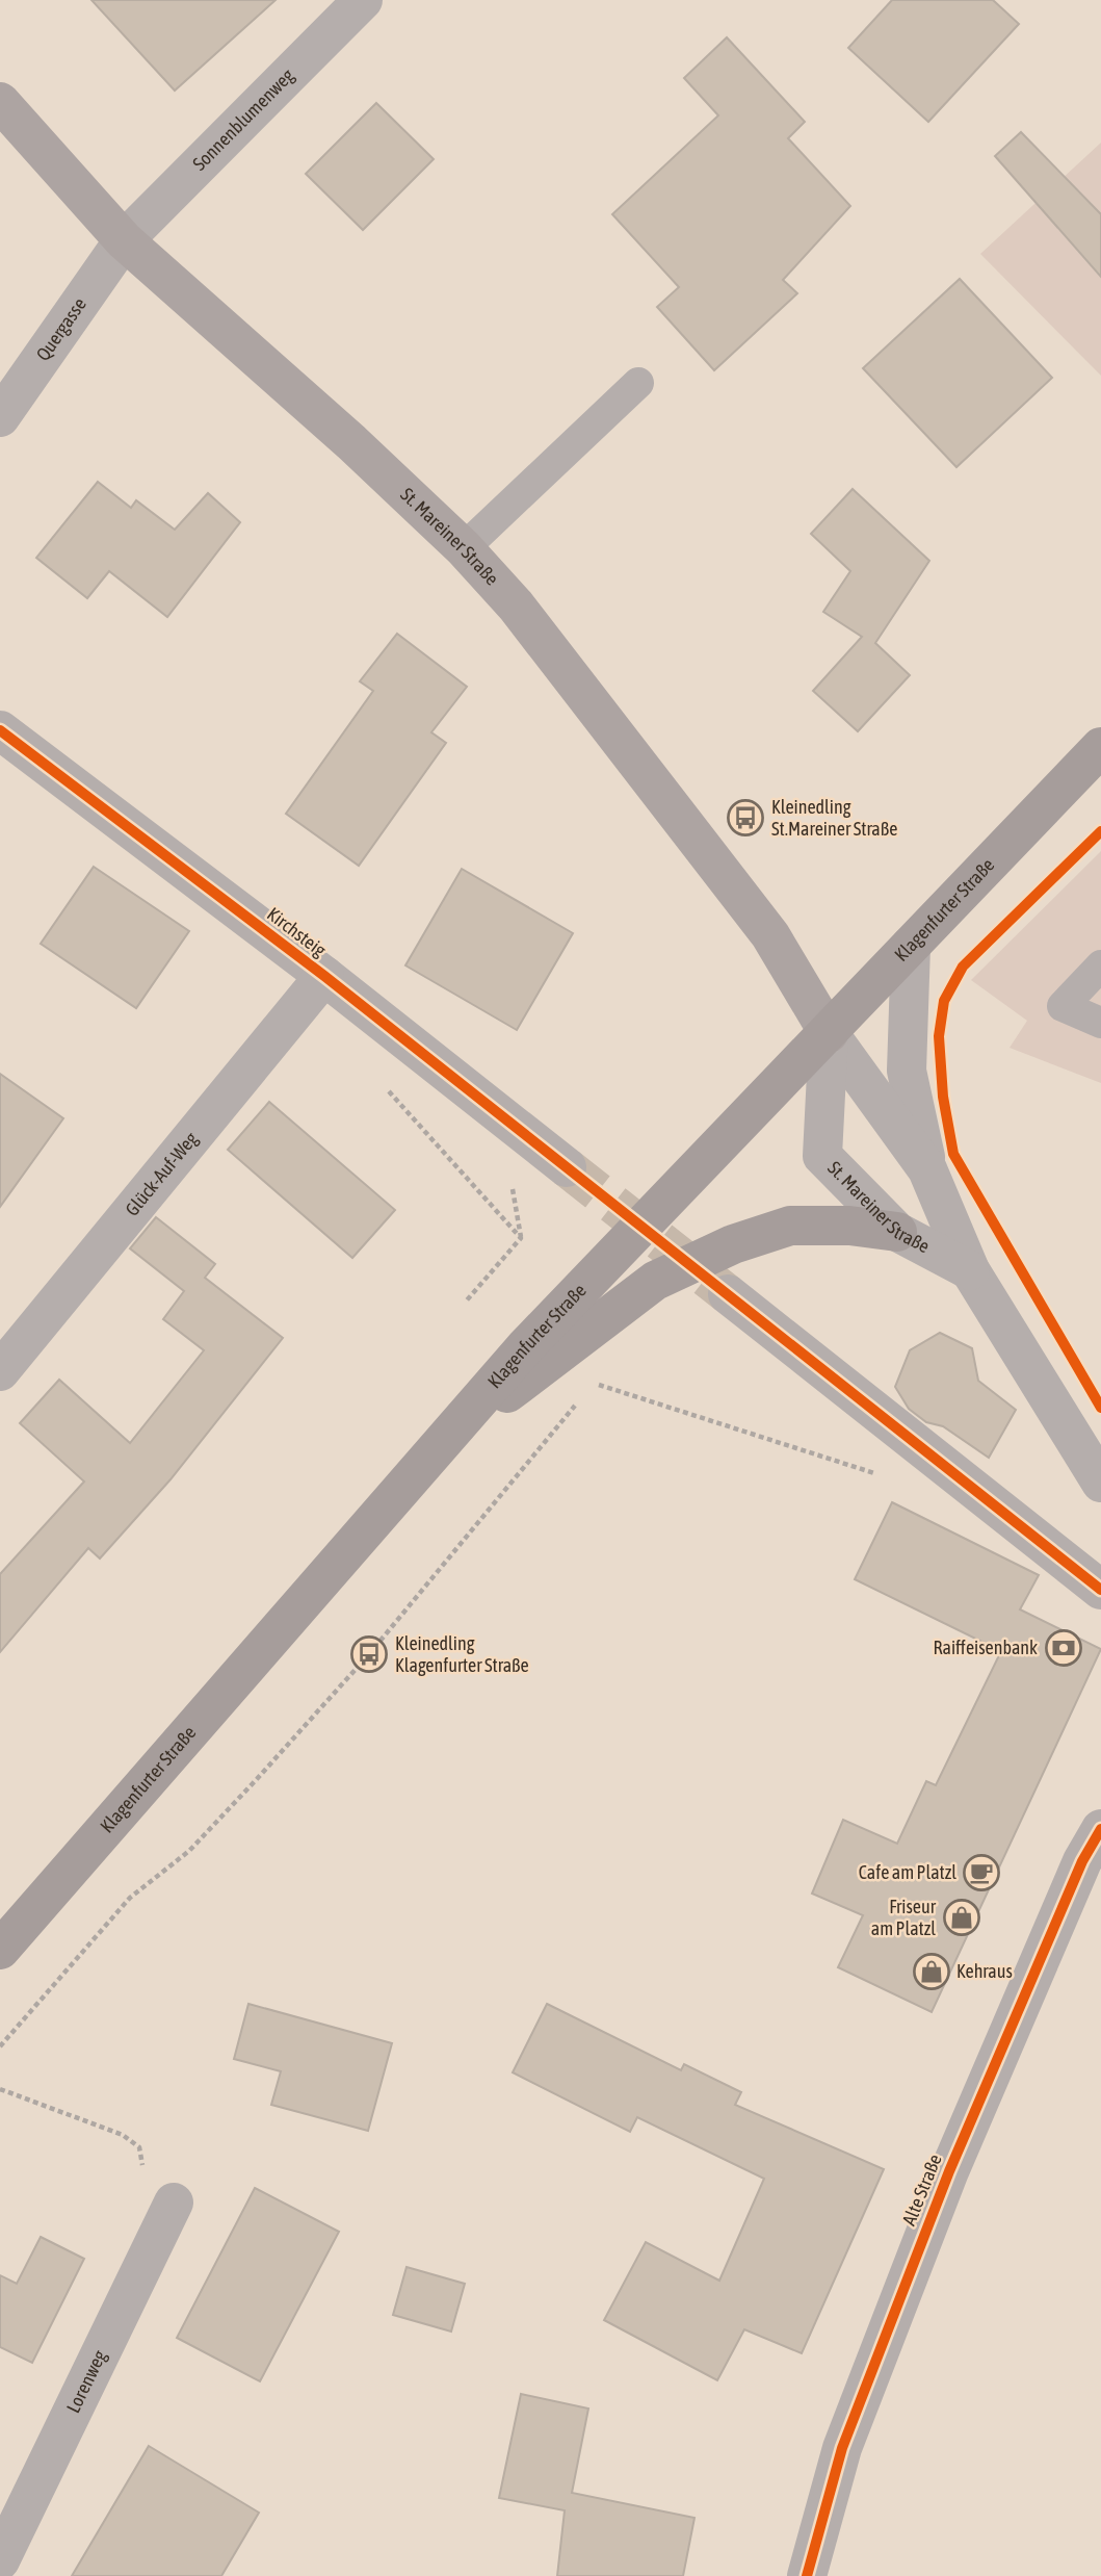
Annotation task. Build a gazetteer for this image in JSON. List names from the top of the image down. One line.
{"streets":{"main road":["St. Mareiner Straße","Klagenfurter Straße"],"street":["Sonnenblumenweg","Quergasse","Kirchsteig","Glück-Auf-Weg","Alte Straße","Lorenweg"]},"crossings":[["Sonnenblumenweg","Quergasse"],["Sonnenblumenweg","St. Mareiner Straße"],["Quergasse","St. Mareiner Straße"],["St. Mareiner Straße","Klagenfurter Straße"],["Kirchsteig","Glück-Auf-Weg"]],"places":{"bus stop":["Kleinedling St.Mareiner Straße","Kleinedling Klagenfurter Straße"],"bank":["Raiffeisenbank"],"cafe":["Cafe am Platzl"],"shop":["Friseur am Platzl","Kehraus"]}}
